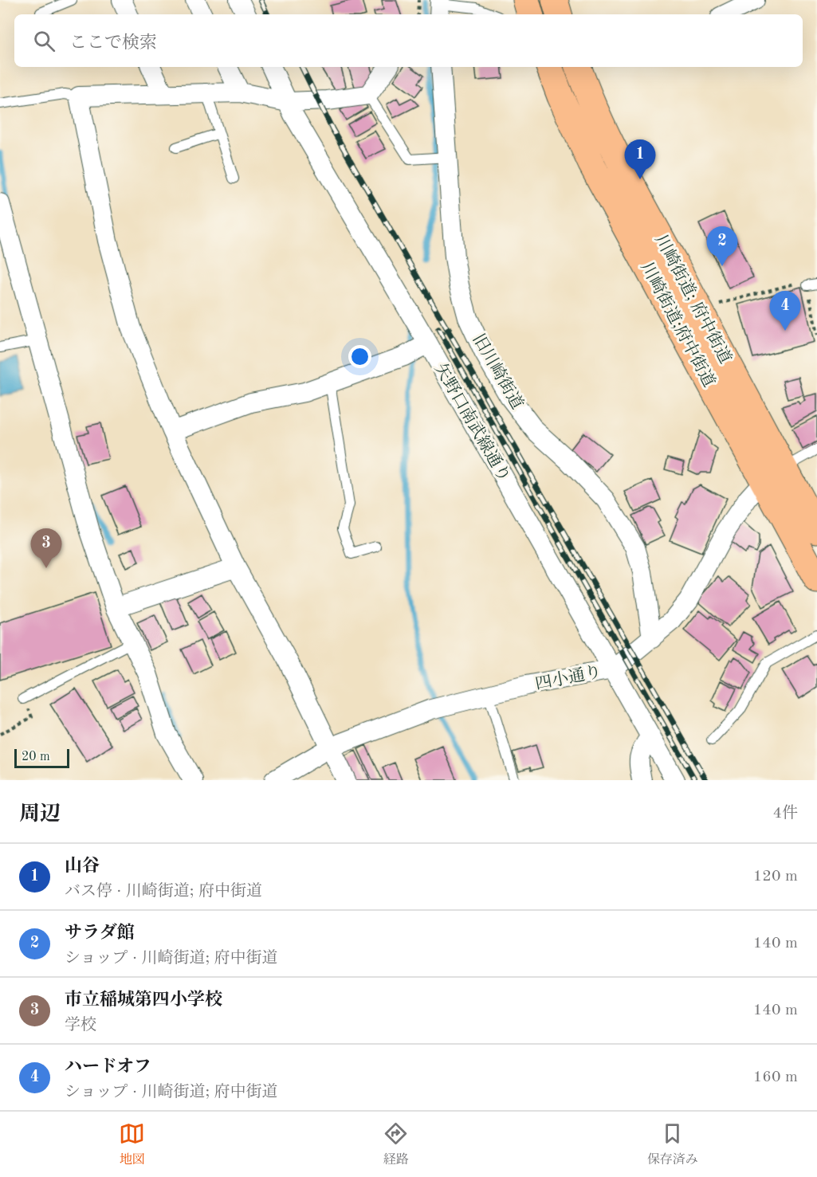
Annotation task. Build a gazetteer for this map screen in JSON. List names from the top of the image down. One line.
{"streets":{"main road":["川崎街道; 府中街道","川崎街道;府中街道"],"street":["旧川崎街道","矢野口南武線通り","四小通り"]},"crossings":[["川崎街道; 府中街道","川崎街道;府中街道"],["川崎街道; 府中街道","四小通り"],["川崎街道;府中街道","四小通り"],["旧川崎街道","四小通り"],["矢野口南武線通り","四小通り"]],"scale_bar":"20 m","page":{"search":"ここで検索","pins":["1","2","4","3"],"scale":"20 m","heading":["周辺","4件"],"list":[{"mark":"1","name":"山谷","note":"バス停 · 川崎街道; 府中街道","value":"120 m"},{"mark":"2","name":"サラダ館","note":"ショップ · 川崎街道; 府中街道","value":"140 m"},{"mark":"3","name":"市立稲城第四小学校","note":"学校","value":"140 m"},{"mark":"4","name":"ハードオフ","note":"ショップ · 川崎街道; 府中街道","value":"160 m"}],"nav":["地図","経路","保存済み"]}}
